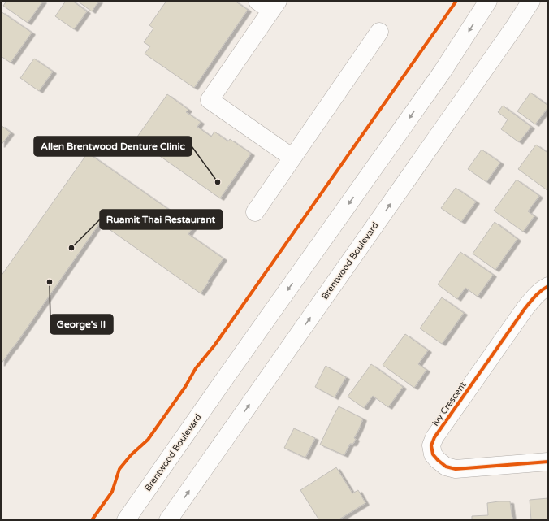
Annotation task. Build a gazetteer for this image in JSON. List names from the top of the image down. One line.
{"streets":{"main road":["Brentwood Boulevard","Ivy Crescent"]},"places":["Allen Brentwood Denture Clinic","Ruamit Thai Restaurant","George's II"]}
